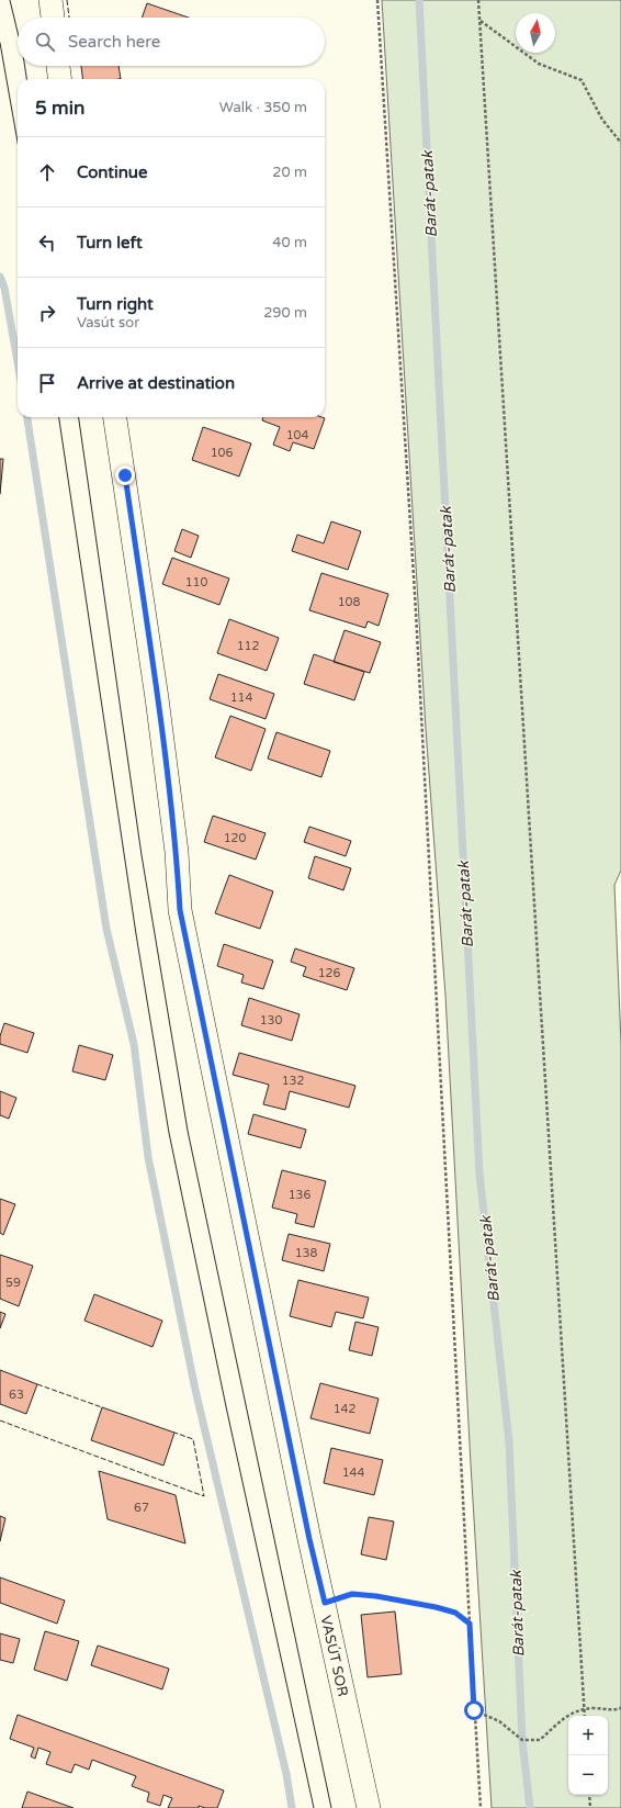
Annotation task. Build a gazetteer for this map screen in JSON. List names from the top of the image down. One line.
{"streets":{"street":["VASÚT SOR"]},"water":["Barát-patak"],"house_numbers":["104","106","110","108","112","114","120","126","130","132","136","138","59","63","142","144","67"],"north":"top","page":{"search":"Search here","heading":["5 min","Walk · 350 m"],"list":[["Continue","20 m"],["Turn left","40 m"],["Turn right","Vasút sor","290 m"],"Arrive at destination"],"map_buttons":["+","−"]}}
